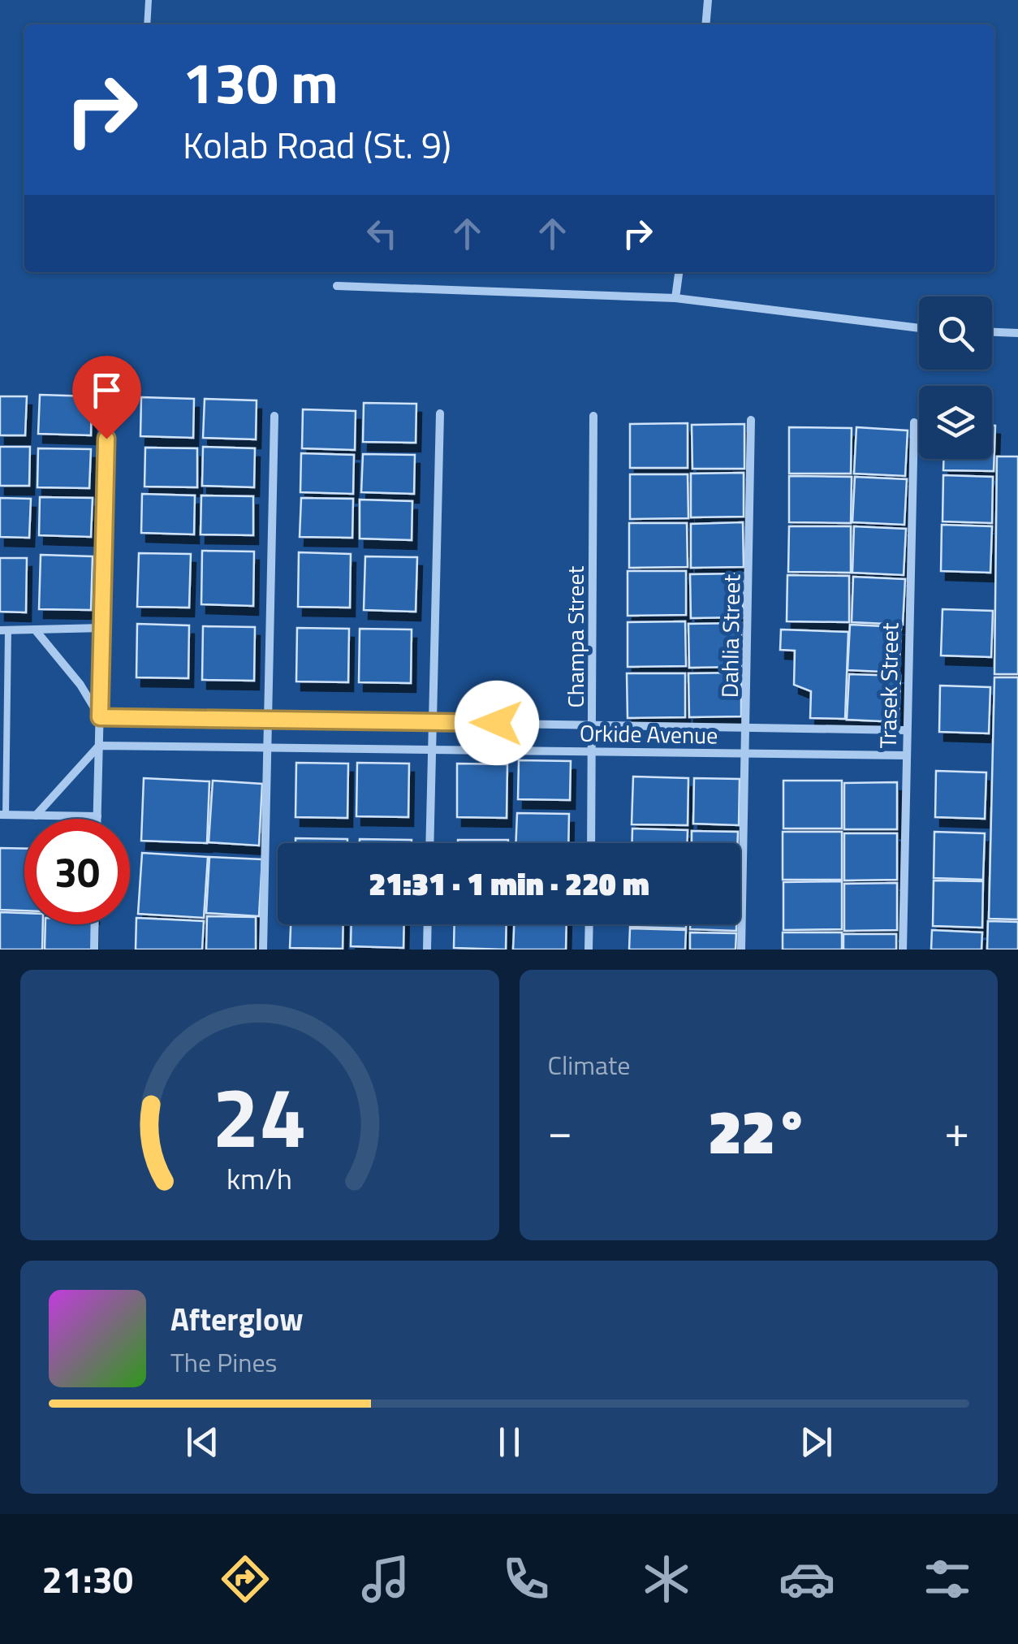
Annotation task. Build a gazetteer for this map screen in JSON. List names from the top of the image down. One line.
{"streets":{"street":["Dahlia Street","Champa Street","Trasek Street","Orkide Avenue"]},"crossings":[["Dahlia Street","Orkide Avenue"],["Champa Street","Orkide Avenue"],["Trasek Street","Orkide Avenue"]],"page":{"turn":["130 m","Kolab Road (St. 9)"],"limit":"30","trip":"21:31 · 1 min · 220 m","tile":"Climate","heat":["−","22°","+"],"song":["Afterglow","The Pines"],"tabs":"21:30","gauge":["24","km/h"]}}
